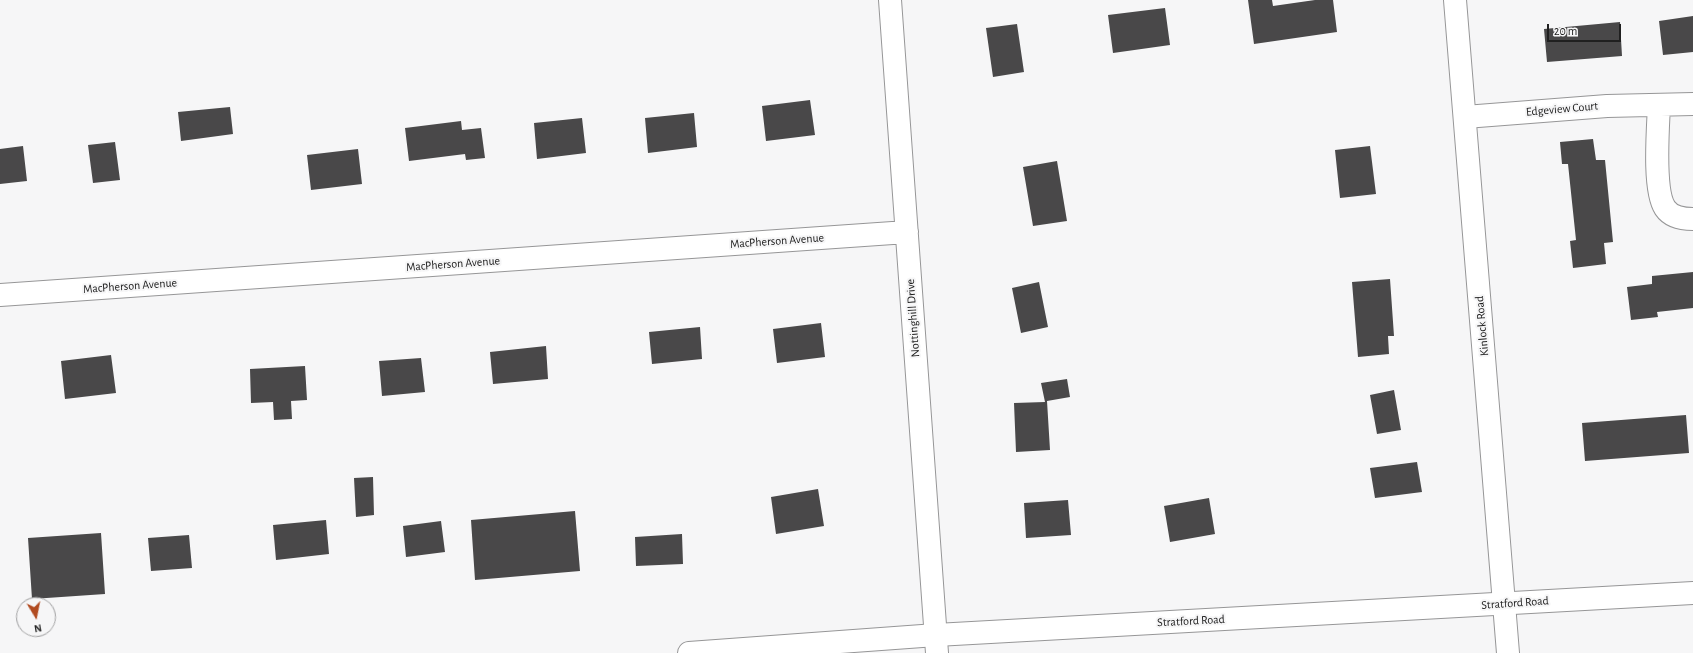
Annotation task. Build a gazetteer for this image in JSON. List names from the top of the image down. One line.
{"streets":{"street":["Edgeview Court","MacPherson Avenue","Nottinghill Drive","Kinlock Road","Stratford Road"]},"crossings":[["Edgeview Court","Kinlock Road"],["MacPherson Avenue","Nottinghill Drive"],["Nottinghill Drive","Stratford Road"],["Kinlock Road","Stratford Road"]],"scale_bar":"20 m","north":"bottom"}
